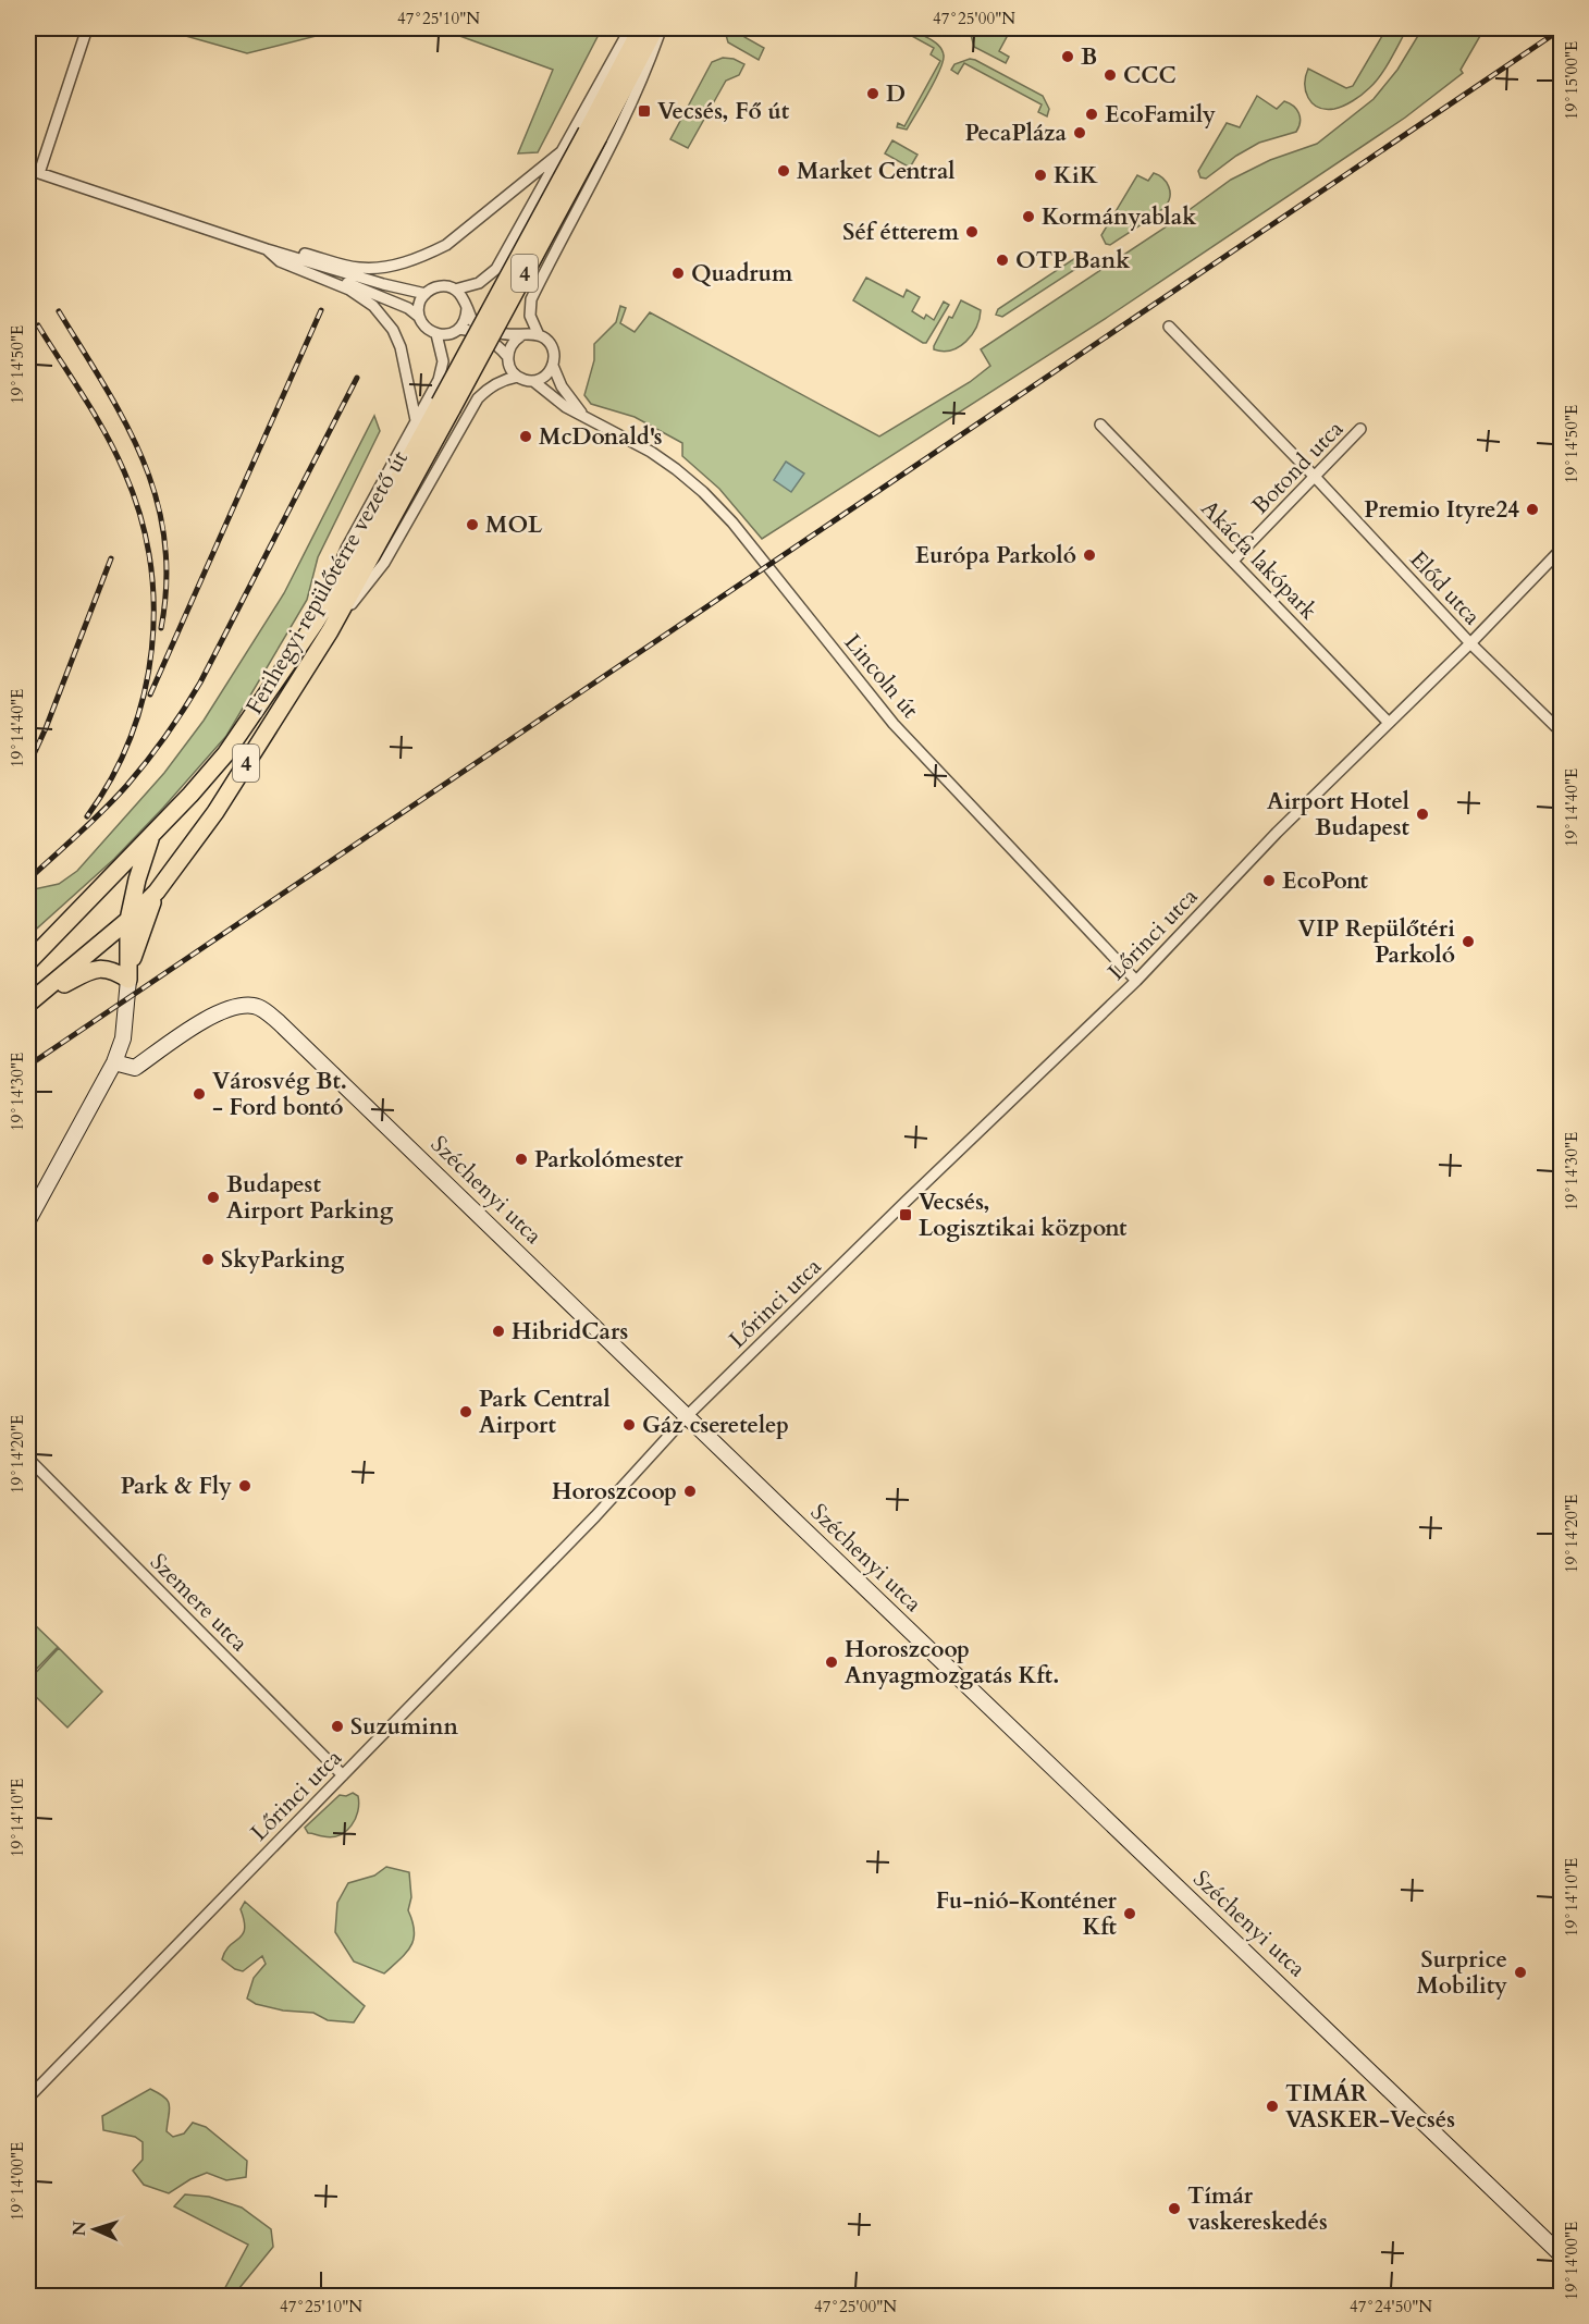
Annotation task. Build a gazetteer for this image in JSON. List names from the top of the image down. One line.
{"streets":{"main road":["4","Ferihegyi repülőtérre vezető út"],"street":["Botond utca","Akácfa lakópark","Előd utca","Lincoln út","Lőrinci utca","Széchenyi utca","Szemere utca"]},"crossings":[["4","Ferihegyi repülőtérre vezető út"],["Botond utca","Akácfa lakópark"],["Botond utca","Előd utca"],["Akácfa lakópark","Lőrinci utca"],["Előd utca","Lőrinci utca"],["Lincoln út","Lőrinci utca"],["Lőrinci utca","Széchenyi utca"],["Lőrinci utca","Szemere utca"]],"places":{"other":["B","CCC","D","EcoFamily","PecaPláza","Market Central","KiK","Kormányablak","Séf étterem","OTP Bank","Quadrum","McDonald's","Premio Ityre24","MOL","Európa Parkoló","Airport Hotel Budapest","EcoPont","VIP Repülőtéri Parkoló","Városvég Bt. - Ford bontó","Parkolómester","Budapest Airport Parking","SkyParking","HibridCars","Park Central Airport","Gáz cseretelep","Park & Fly","Horoszcoop","Horoszcoop Anyagmozgatás Kft.","Suzuminn","Fu-nió-Konténer Kft","Surprice Mobility","TIMÁR VASKER-Vecsés","Tímár vaskereskedés"],"transit":["Vecsés, Fő út","Vecsés, Logisztikai központ"]},"north":"left","coordinates":["47°25'10\"N","47°25'00\"N","19°15'00\"E","19°14'50\"E","19°14'40\"E","19°14'30\"E","19°14'20\"E","19°14'10\"E","19°14'00\"E","47°24'50\"N"]}
